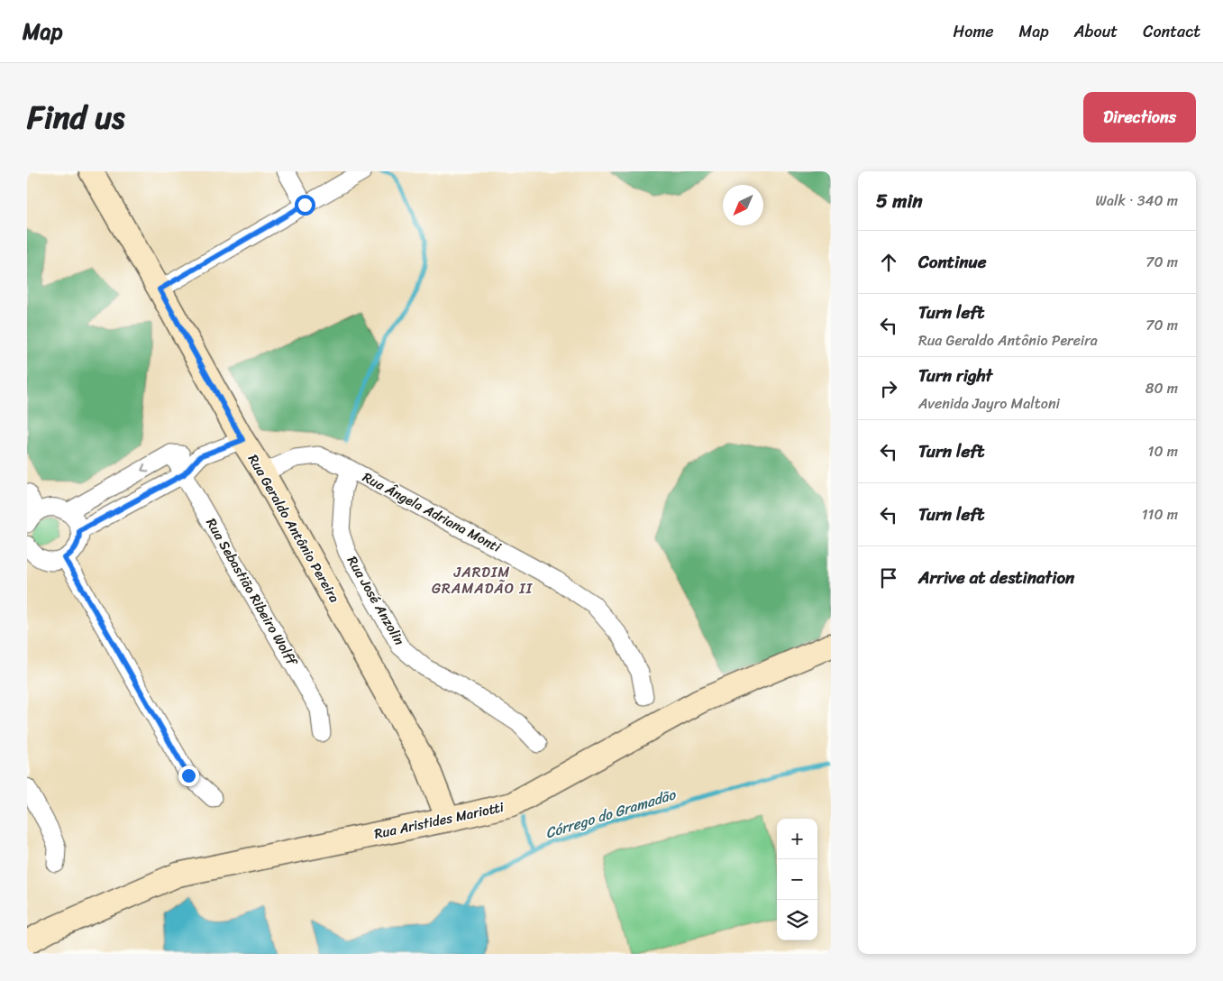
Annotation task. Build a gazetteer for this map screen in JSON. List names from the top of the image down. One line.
{"streets":{"street":["Rua Ângela Adriana Monti","Rua Geraldo Antônio Pereira","Rua Sebastião Ribeiro Wolff","Rua José Anzolin","Rua Aristides Mariotti"]},"crossings":[["Rua Ângela Adriana Monti","Rua Geraldo Antônio Pereira"],["Rua Ângela Adriana Monti","Rua José Anzolin"],["Rua Geraldo Antônio Pereira","Rua Aristides Mariotti"]],"districts":["JARDIM GRAMADÃO II"],"water":["Córrego do Gramadão"],"north":"bottom left","page":{"header":"Map","nav":["Home","Map","About","Contact"],"title":"Find us","buttons":"Directions","heading":["5 min","Walk · 340 m"],"list":[["Continue","70 m"],["Turn left","Rua Geraldo Antônio Pereira","70 m"],["Turn right","Avenida Jayro Maltoni","80 m"],["Turn left","10 m"],["Turn left","110 m"],"Arrive at destination"],"map_buttons":["+","−"]}}
